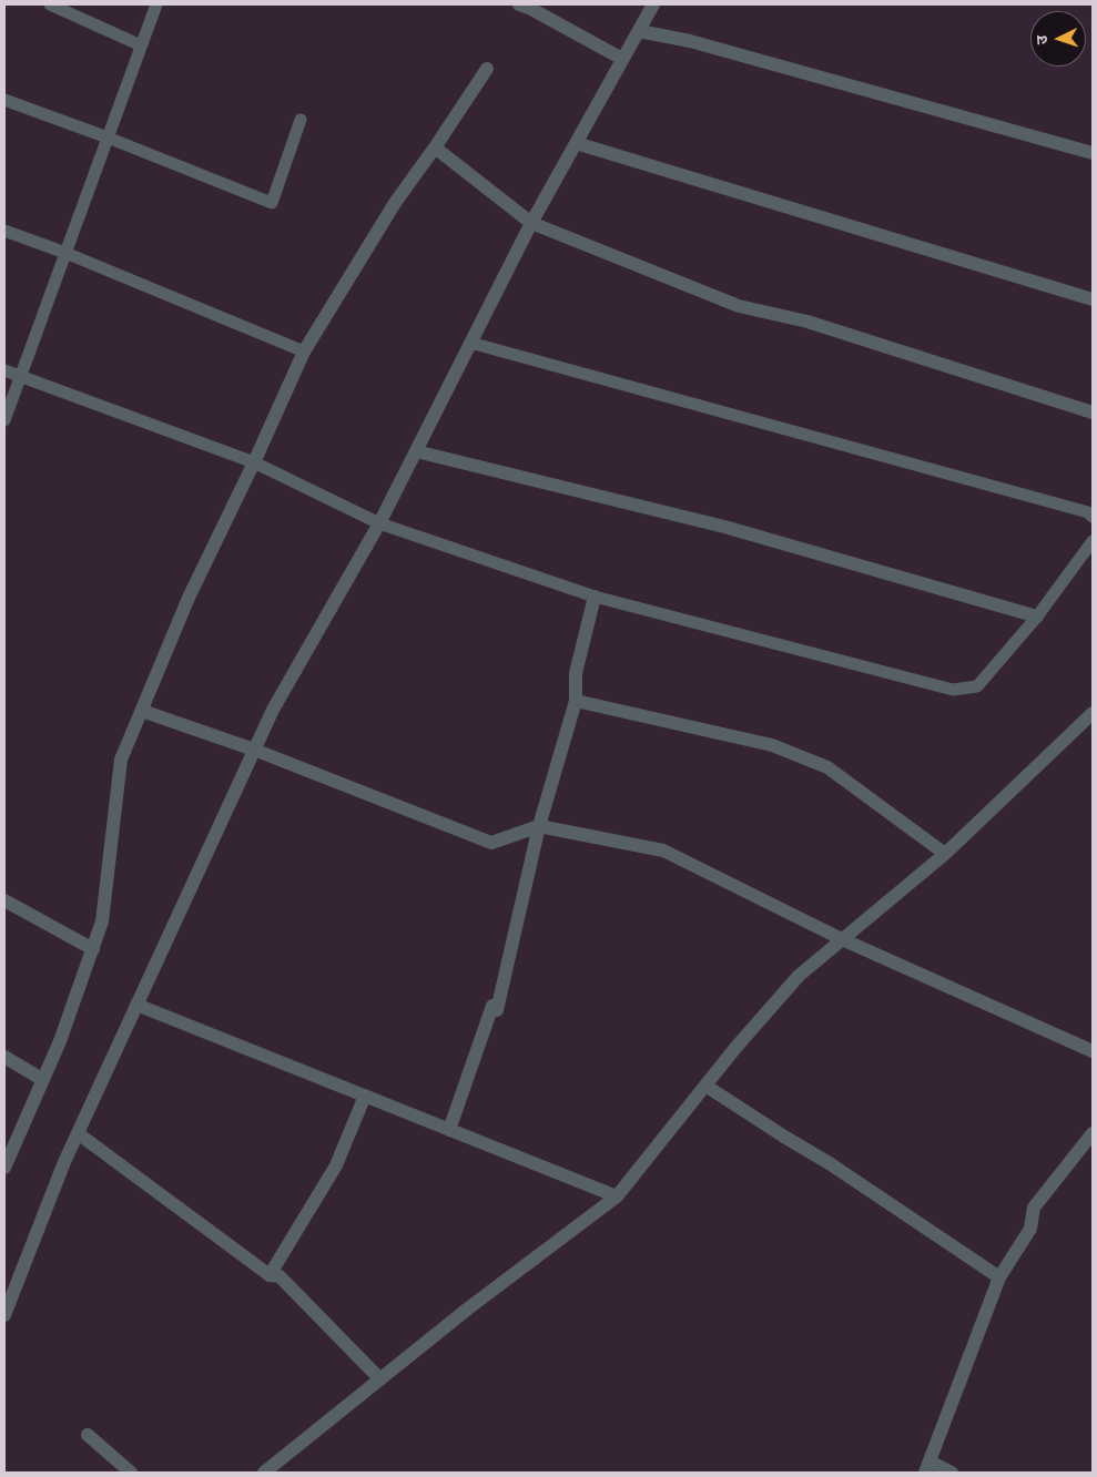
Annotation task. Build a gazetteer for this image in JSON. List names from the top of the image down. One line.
{"north":"left"}
